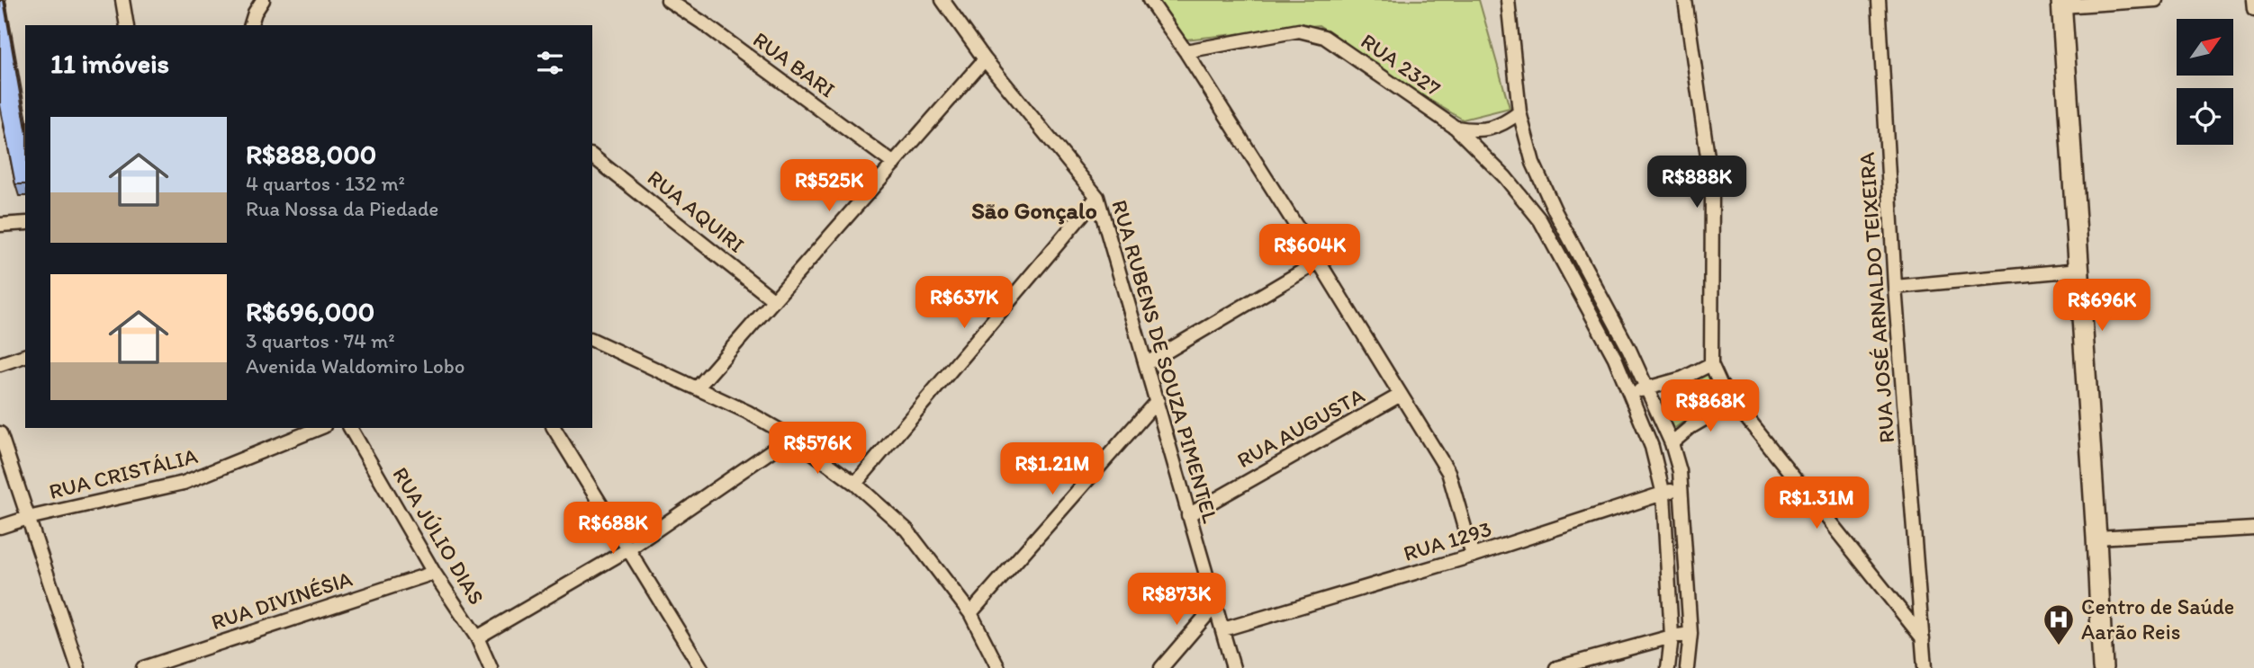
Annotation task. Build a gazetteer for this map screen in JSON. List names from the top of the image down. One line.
{"streets":{"street":["RUA BARI","RUA 2327","RUA AQUIRI","RUA JOSÉ ARNALDO TEIXEIRA","RUA RUBENS DE SOUZA PIMENTEL","RUA AUGUSTA","RUA CRISTÁLIA","RUA JÚLIO DIAS","RUA 1293","RUA DIVINÉSIA"]},"crossings":[["RUA 2327","RUA 1293"],["RUA RUBENS DE SOUZA PIMENTEL","RUA AUGUSTA"],["RUA RUBENS DE SOUZA PIMENTEL","RUA 1293"],["RUA JÚLIO DIAS","RUA DIVINÉSIA"]],"districts":["São Gonçalo"],"places":{"hospital":["Centro de Saúde Aarão Reis"]},"north":"top right","page":{"heading":"11 imóveis","list":[{"name":"R$888,000","note":"4 quartos · 132 m² · Rua Nossa da Piedade"},{"name":"R$696,000","note":"3 quartos · 74 m² · Avenida Waldomiro Lobo"}],"price":["R$888K","R$525K","R$604K","R$637K","R$696K","R$868K","R$576K","R$1.21M","R$1.31M","R$688K","R$873K"]}}
